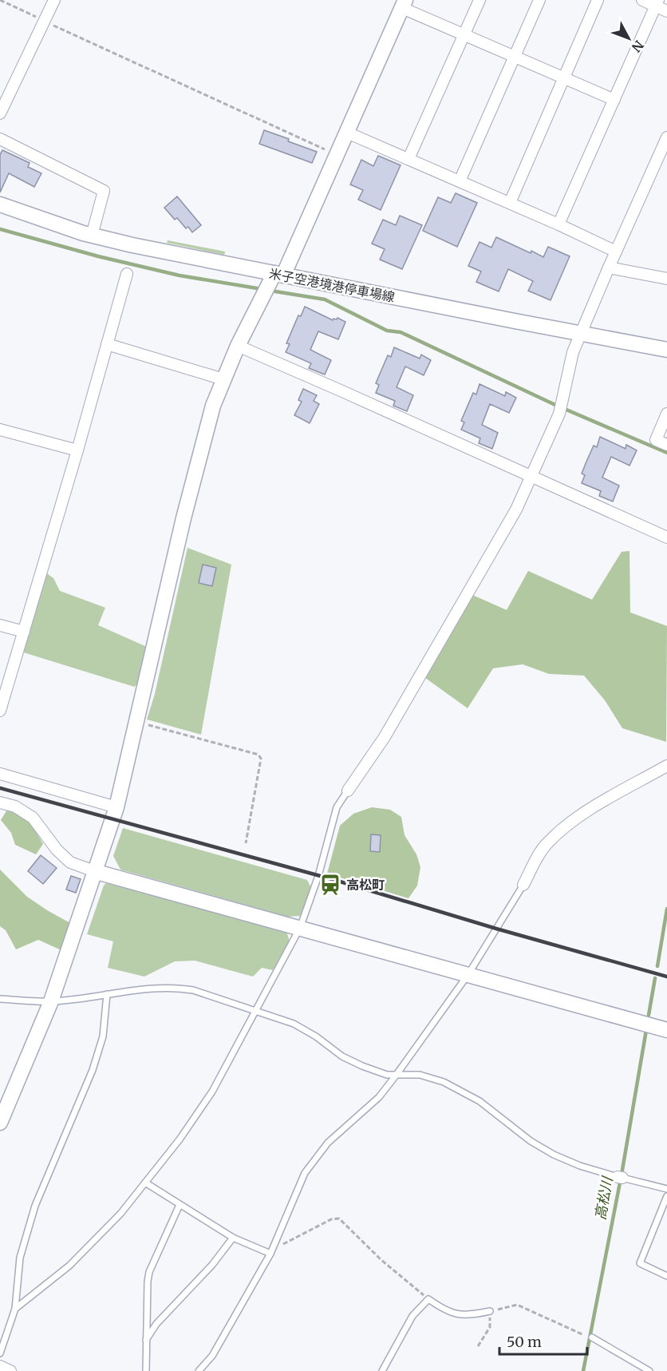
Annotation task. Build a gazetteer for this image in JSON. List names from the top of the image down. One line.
{"streets":{"street":["米子空港境港停車場線"]},"water":["高松川"],"places":{"station":["高松町"]},"scale_bar":"50 m","north":"bottom right"}
